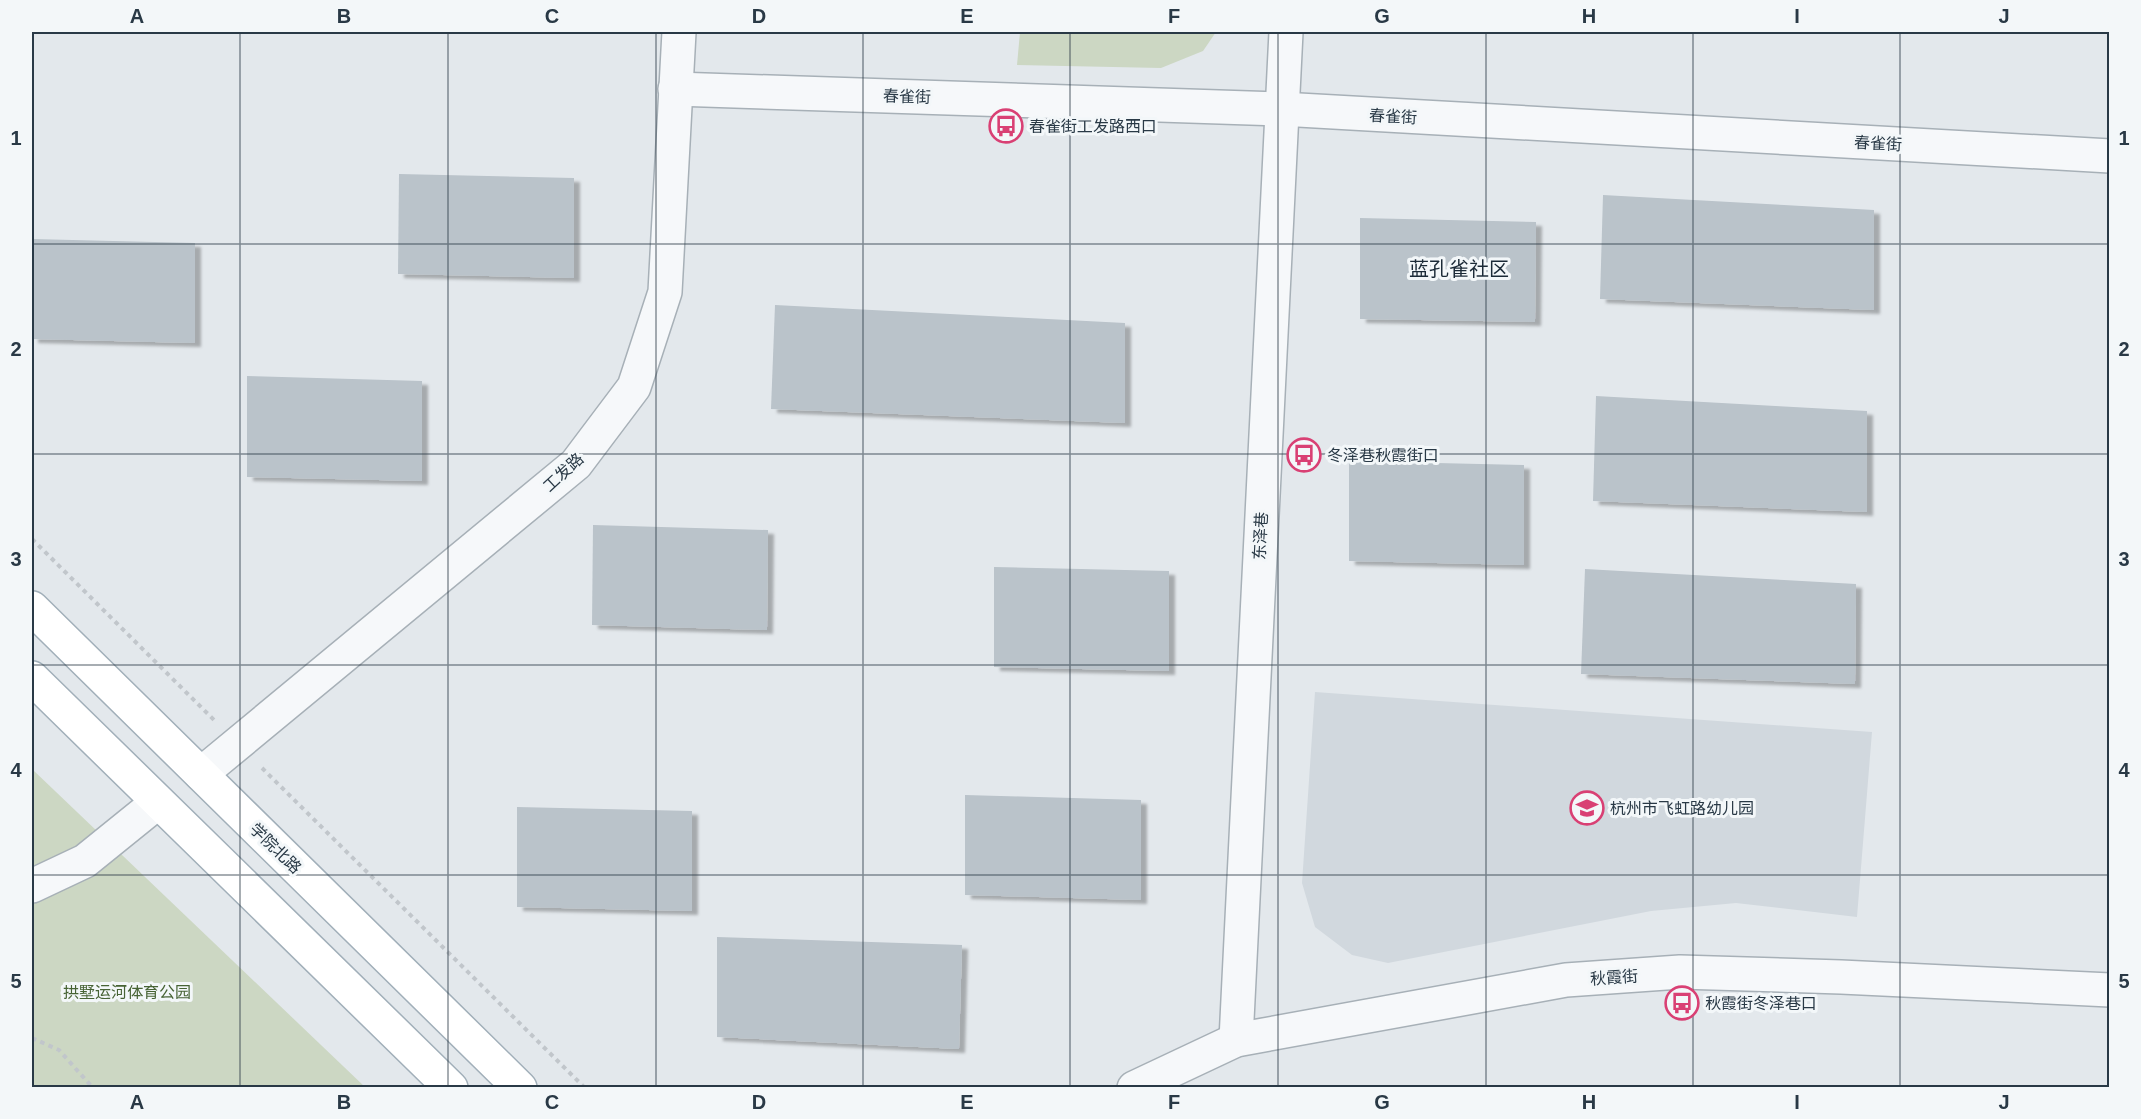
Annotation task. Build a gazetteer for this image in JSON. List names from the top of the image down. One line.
{"streets":{"main road":["学院北路"],"street":["春雀街","工发路","东泽巷","秋霞街"]},"crossings":[["春雀街","工发路"],["春雀街","东泽巷"],["工发路","学院北路"],["东泽巷","秋霞街"]],"districts":["蓝孔雀社区"],"parks":["拱墅运河体育公园"],"places":{"bus stop":["春雀街工发路西口","冬泽巷秋霞街口","秋霞街冬泽巷口"],"school or university":["杭州市飞虹路幼儿园"]},"grid":{"columns":["A","B","C","D","E","F","G","H","I","J"],"rows":["1","2","3","4","5"]}}
